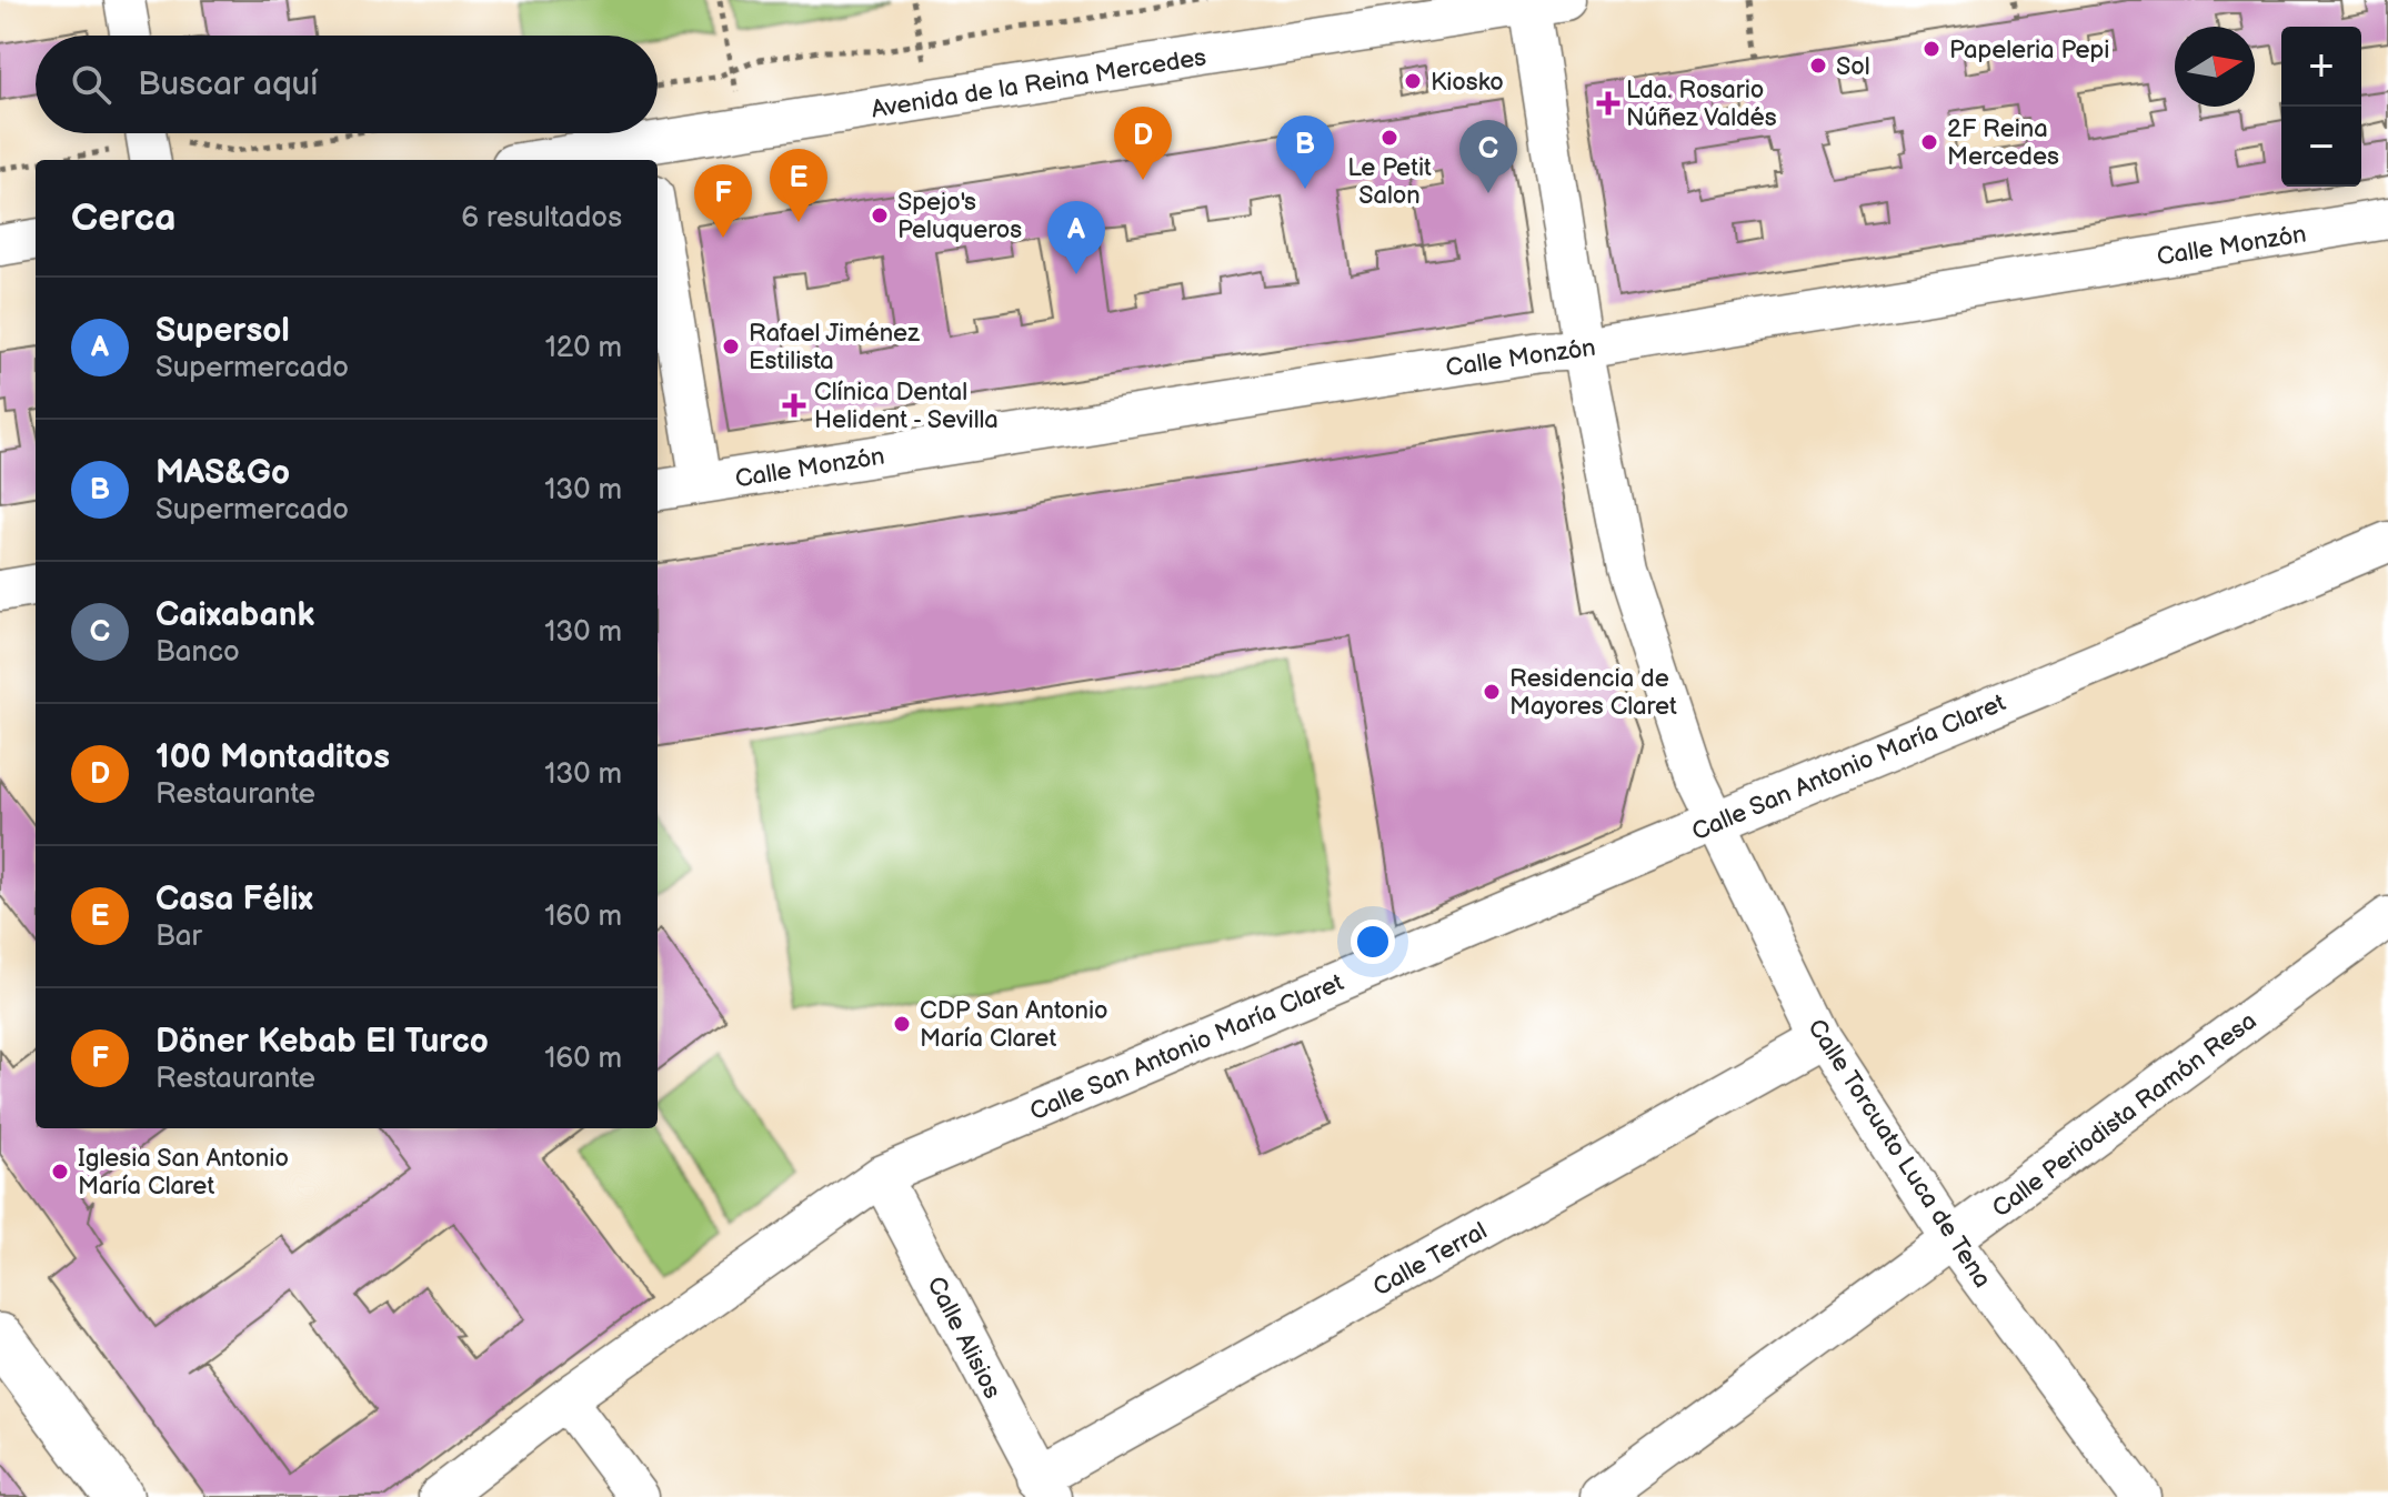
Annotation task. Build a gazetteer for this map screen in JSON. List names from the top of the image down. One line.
{"streets":{"street":["Avenida de la Reina Mercedes","Calle Monzón","Calle San Antonio María Claret","Calle Periodista Ramón Resa","Calle Torcuato Luca de Tena","Calle Terral","Calle Alisios"]},"crossings":[["Avenida de la Reina Mercedes","Calle Torcuato Luca de Tena"],["Calle Monzón","Calle Torcuato Luca de Tena"],["Calle San Antonio María Claret","Calle Torcuato Luca de Tena"],["Calle San Antonio María Claret","Calle Alisios"],["Calle Periodista Ramón Resa","Calle Torcuato Luca de Tena"],["Calle Torcuato Luca de Tena","Calle Terral"],["Calle Terral","Calle Alisios"]],"places":{"other":["Papeleria Pepi","Sol","Kiosko","Le Petit Salon","2F Reina Mercedes","Spejo's Peluqueros","Rafael Jiménez Estilista","Residencia de Mayores Claret","CDP San Antonio María Claret","Iglesia San Antonio María Claret"],"health":["Lda. Rosario Núñez Valdés","Clínica Dental Helident - Sevilla"]},"north":"right","page":{"map_buttons":["+","−"],"search":"Buscar aquí","pins":["D","B","C","E","F","A"],"heading":["Cerca","6 resultados"],"list":[{"mark":"A","name":"Supersol","note":"Supermercado","value":"120 m"},{"mark":"B","name":"MAS&Go","note":"Supermercado","value":"130 m"},{"mark":"C","name":"Caixabank","note":"Banco","value":"130 m"},{"mark":"D","name":"100 Montaditos","note":"Restaurante","value":"130 m"},{"mark":"E","name":"Casa Félix","note":"Bar","value":"160 m"},{"mark":"F","name":"Döner Kebab El Turco","note":"Restaurante","value":"160 m"}]}}
